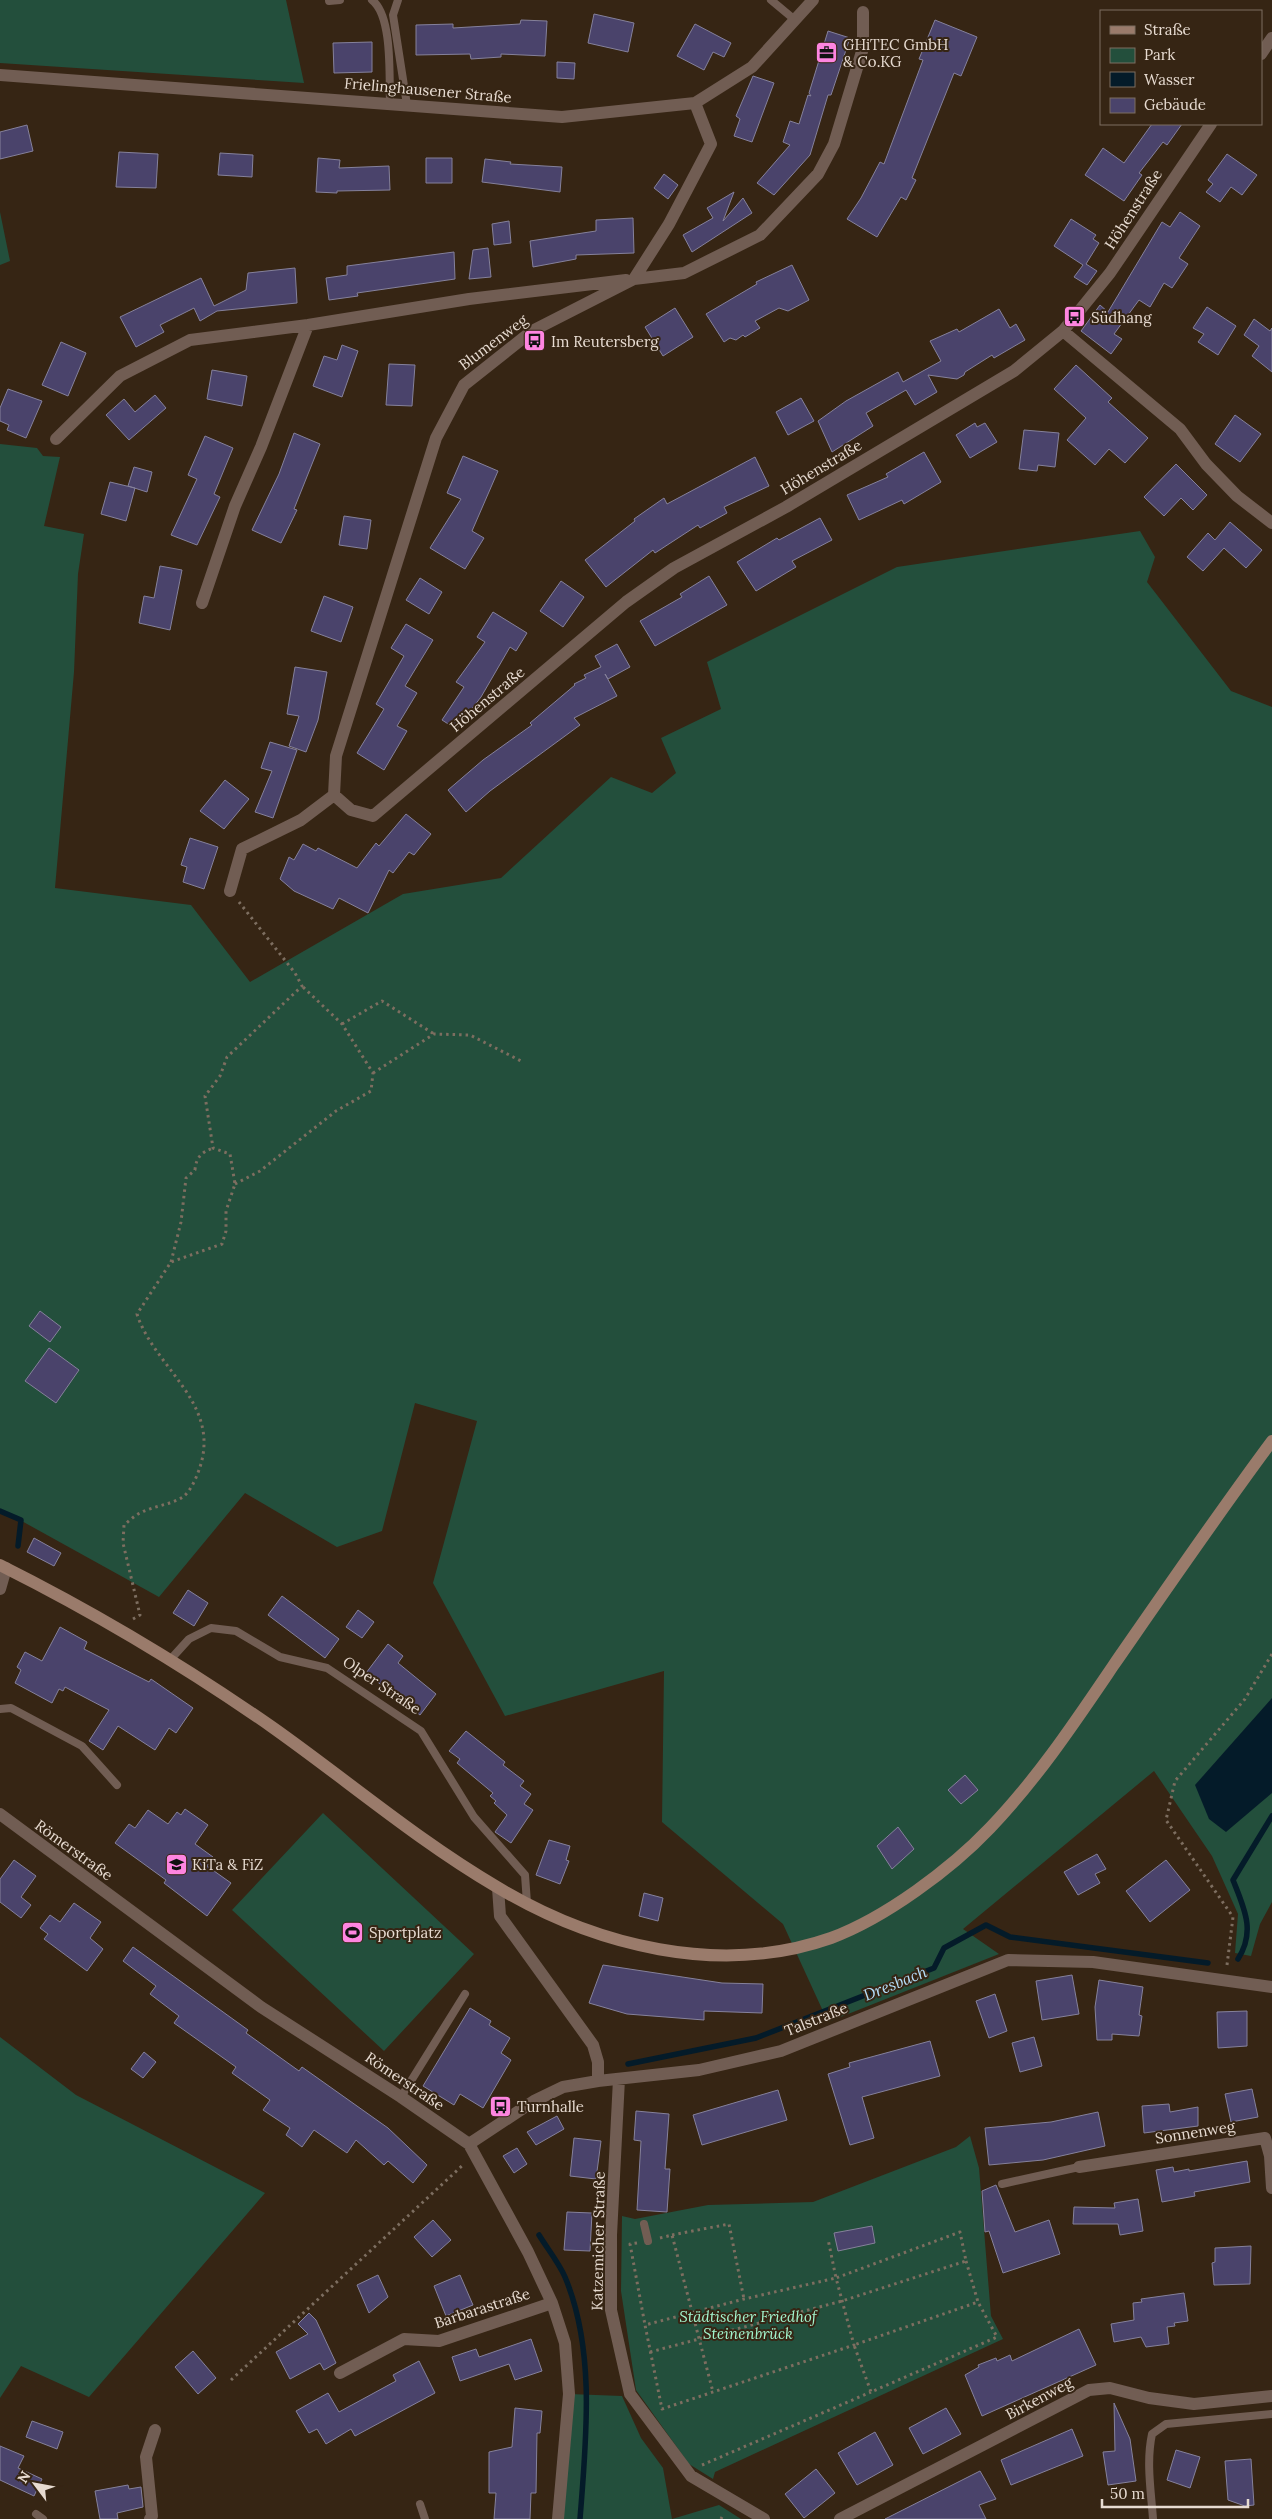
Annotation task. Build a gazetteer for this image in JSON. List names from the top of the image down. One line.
{"streets":{"street":["Frielinghausener Straße","Höhenstraße","Blumenweg","Römerstraße","Talstraße","Sonnenweg","Katzemicher Straße","Barbarastraße","Birkenweg"],"lane":["Olper Straße"]},"crossings":[["Höhenstraße","Blumenweg"],["Römerstraße","Talstraße"],["Römerstraße","Barbarastraße"],["Talstraße","Katzemicher Straße"]],"water":["Dresbach"],"parks":["Städtischer Friedhof Steinenbrück"],"places":{"office":["GHiTEC GmbH & Co.KG"],"bus stop":["Südhang","Im Reutersberg","Turnhalle"],"school or university":["KiTa & FiZ"],"sports":["Sportplatz"]},"legend":["Straße","Park","Wasser","Gebäude"],"scale_bar":"50 m","north":"top left"}
